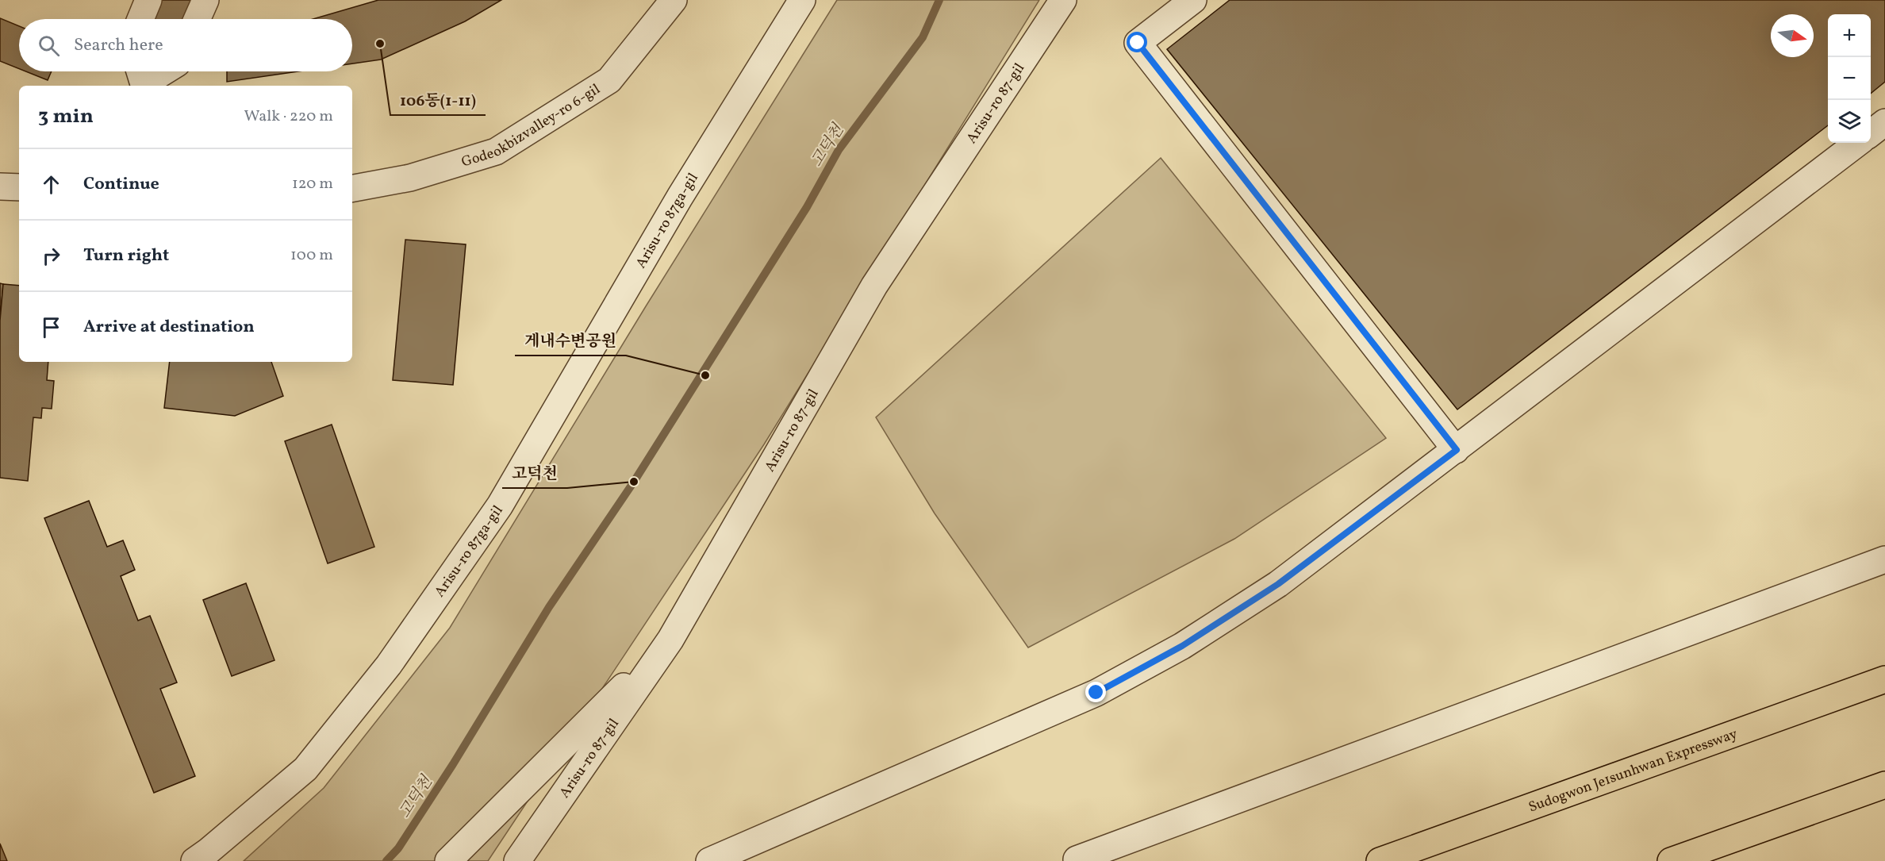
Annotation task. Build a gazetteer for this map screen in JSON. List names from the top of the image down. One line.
{"streets":{"highway":["Sudogwon Je1sunhwan Expressway"],"street":["Arisu-ro 87-gil","Godeokbizvalley-ro 6-gil","Arisu-ro 87ga-gil"]},"water":["고덕천"],"places":["106동(1-11)","게내수변공원","고덕천"],"north":"right","page":{"map_buttons":["+","−"],"search":"Search here","heading":["3 min","Walk · 220 m"],"list":[["Continue","120 m"],["Turn right","100 m"],"Arrive at destination"]}}
